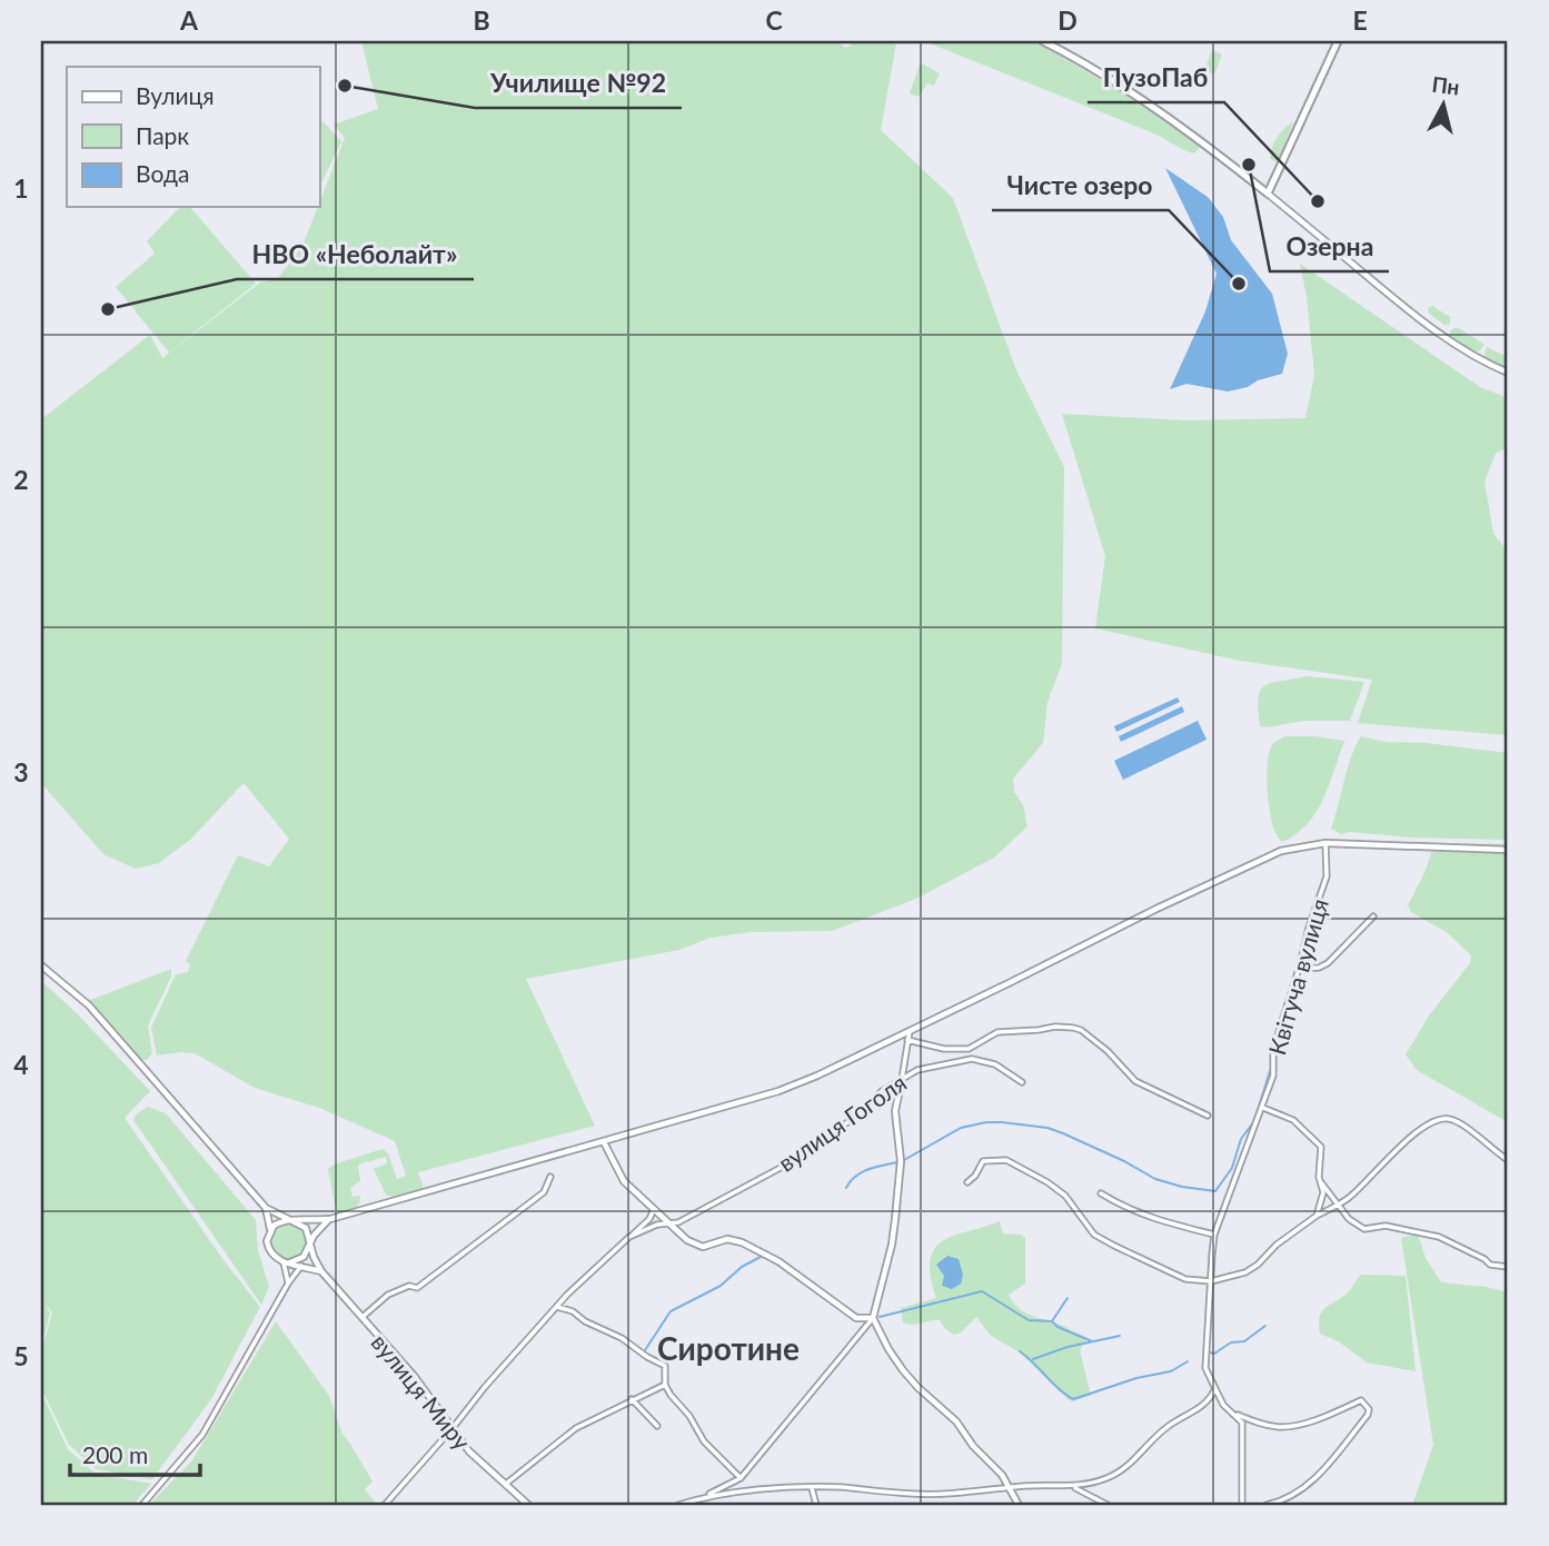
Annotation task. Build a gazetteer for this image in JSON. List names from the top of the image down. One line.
{"streets":{"street":["Квітуча вулиця","вулиця Гоголя","вулиця Миру"]},"crossings":[["вулиця Гоголя","вулиця Миру"]],"districts":["Сиротине"],"places":["Училище №92","Озерна","ПузоПаб","Чисте озеро","НВО «Неболайт»"],"legend":["Вулиця","Парк","Вода"],"scale_bar":"200 m","north":"top","grid":{"columns":["A","B","C","D","E"],"rows":["1","2","3","4","5"]}}
